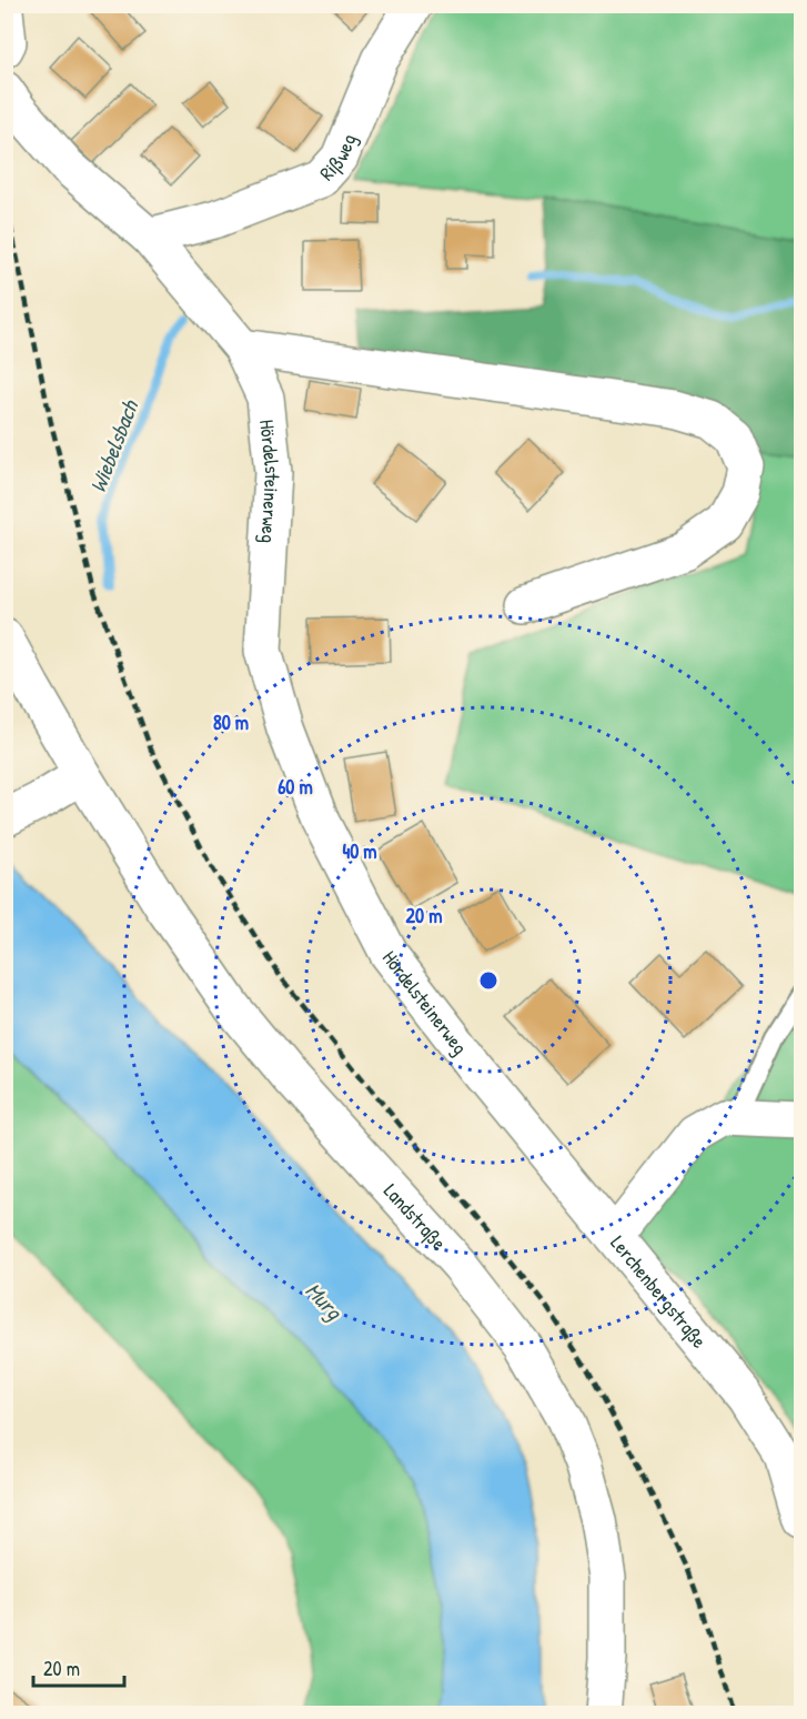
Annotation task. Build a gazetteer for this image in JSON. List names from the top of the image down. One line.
{"streets":{"street":["Rißweg","Hördelsteinerweg","Landstraße","Lerchenbergstraße"]},"crossings":[["Rißweg","Hördelsteinerweg"],["Hördelsteinerweg","Lerchenbergstraße"]],"water":["Wiebelsbach","Murg"],"scale_bar":"20 m","rings":["80 m","60 m","40 m","20 m"]}
